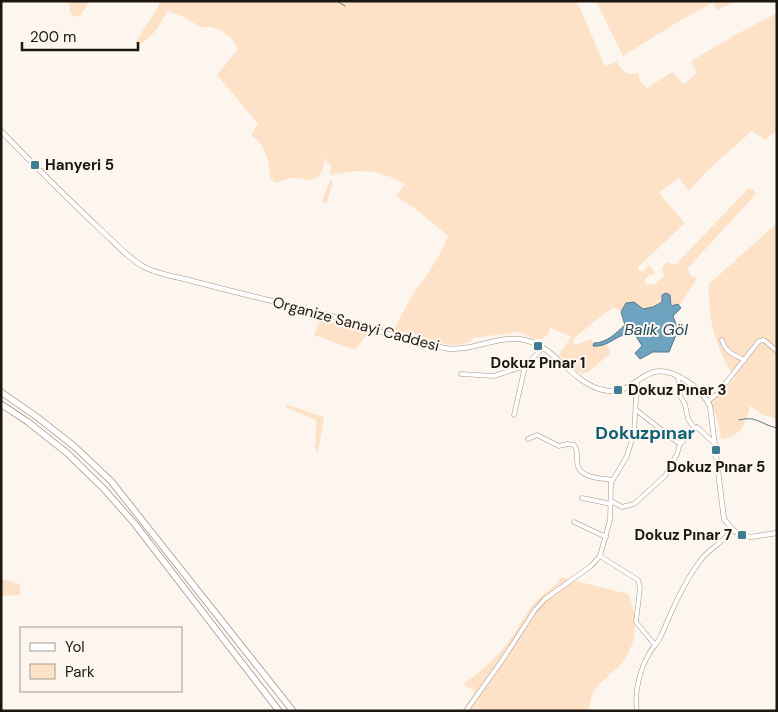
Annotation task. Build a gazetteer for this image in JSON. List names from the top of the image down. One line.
{"streets":{"street":["Organize Sanayi Caddesi"]},"districts":["Dokuzpınar"],"water":["Balık Göl"],"places":{"transit":["Hanyeri 5","Dokuz Pınar 1","Dokuz Pınar 3","Dokuz Pınar 5","Dokuz Pınar 7"]},"legend":["Yol","Park"],"scale_bar":"200 m"}
